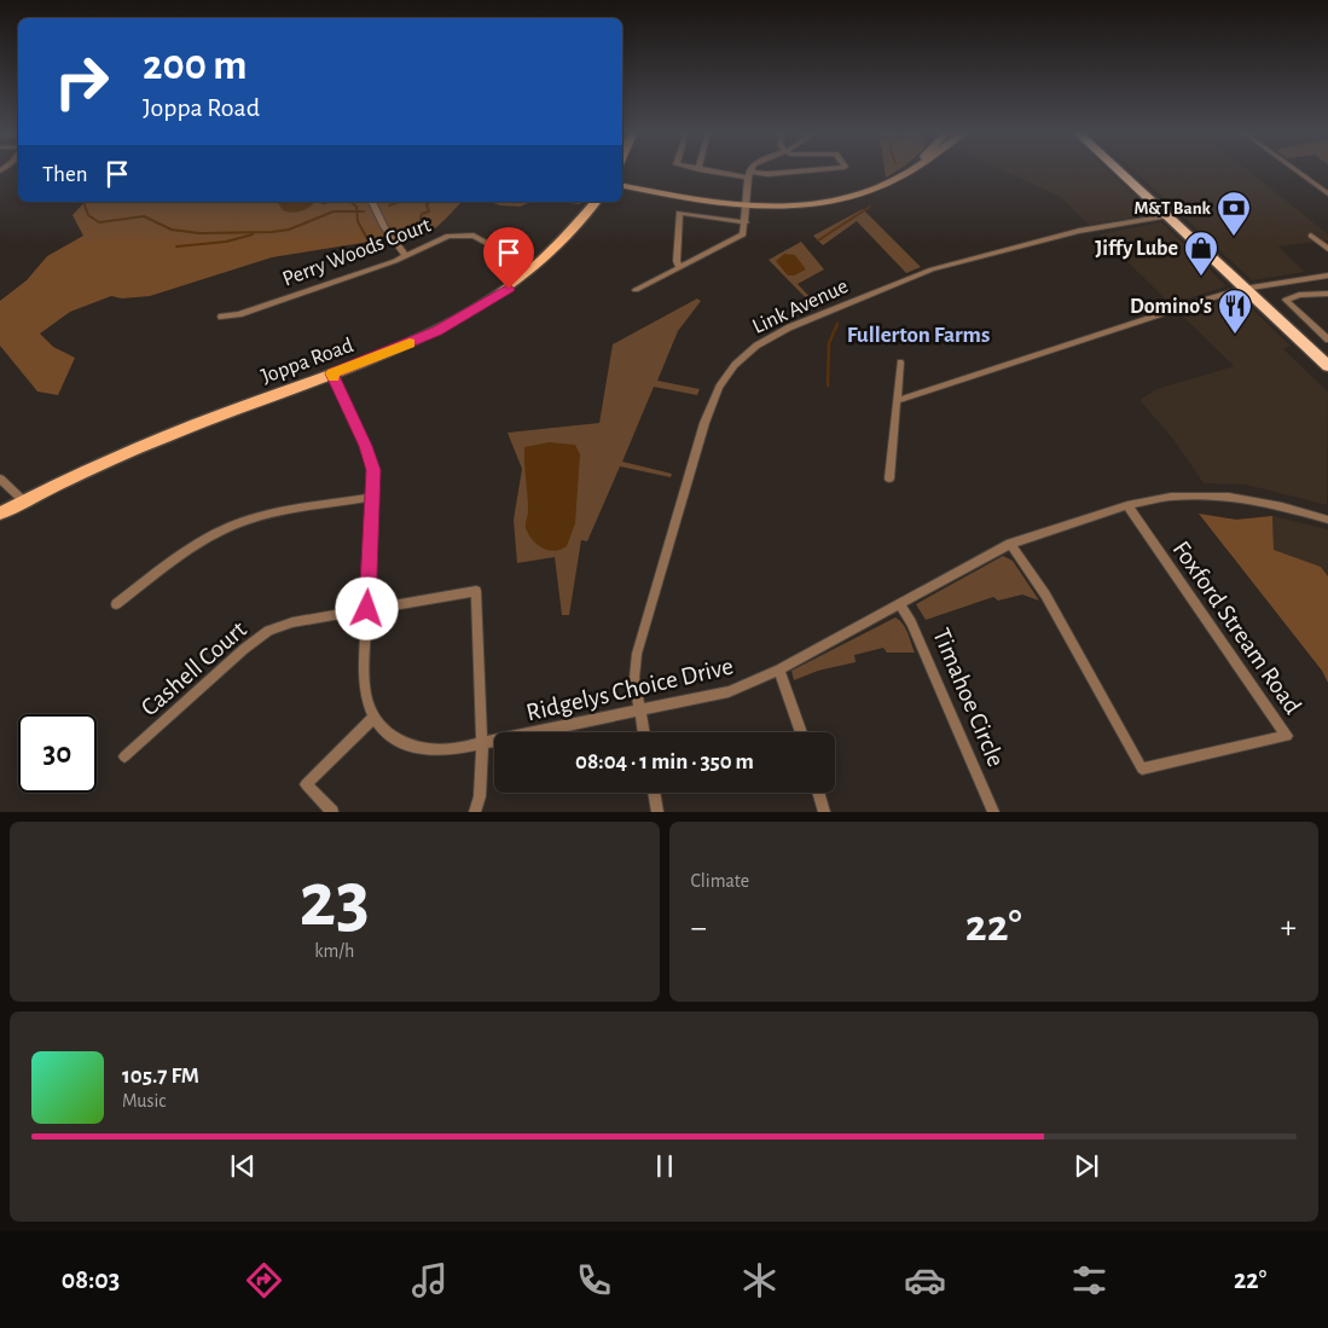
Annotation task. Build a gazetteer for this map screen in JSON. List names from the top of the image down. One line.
{"streets":{"main road":["Joppa Road"],"street":["Perry Woods Court","Link Avenue","Foxford Stream Road","Cashell Court","Ridgelys Choice Drive","Timahoe Circle"]},"crossings":[["Perry Woods Court","Joppa Road"],["Link Avenue","Ridgelys Choice Drive"],["Foxford Stream Road","Ridgelys Choice Drive"],["Cashell Court","Ridgelys Choice Drive"],["Ridgelys Choice Drive","Timahoe Circle"]],"districts":["Fullerton Farms"],"places":{"bank":["M&T Bank"],"shop":["Jiffy Lube"],"restaurant":["Domino's"]},"page":{"turn":["200 m","Joppa Road"],"then":"Then","limit":"30","trip":"08:04 · 1 min · 350 m","tile":[["23","km/h"],"Climate"],"heat":["−","22°","+"],"song":["105.7 FM","Music"],"tabs":["08:03","22°"]}}
